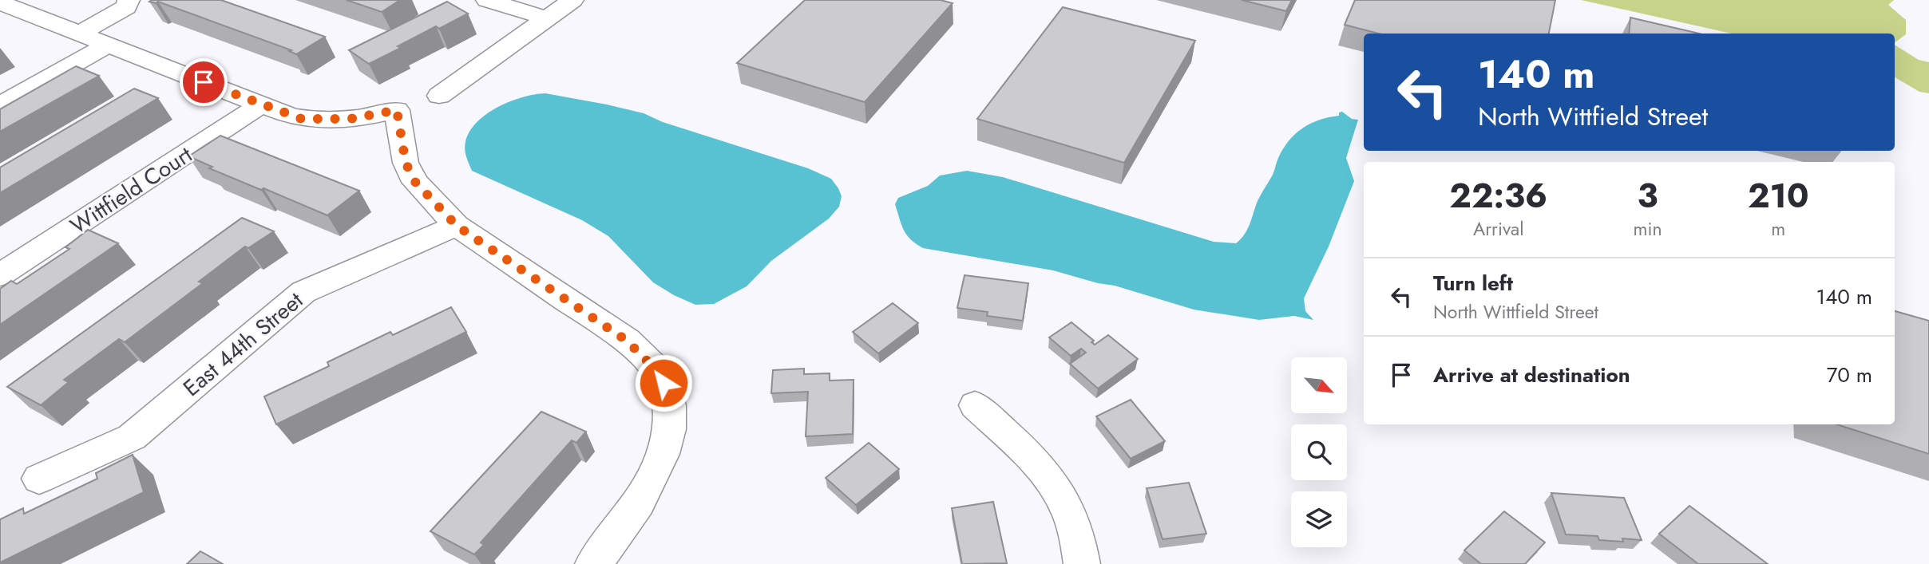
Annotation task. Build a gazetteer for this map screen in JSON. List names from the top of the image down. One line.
{"streets":{"street":["Wittfield Court","East 44th Street"]},"north":"bottom right","page":{"turn":["140 m","North Wittfield Street"],"eta":["22:36","Arrival","3","min","210","m"],"list":[{"name":"Turn left","note":"North Wittfield Street","value":"140 m"},{"name":"Arrive at destination","value":"70 m"}]}}
